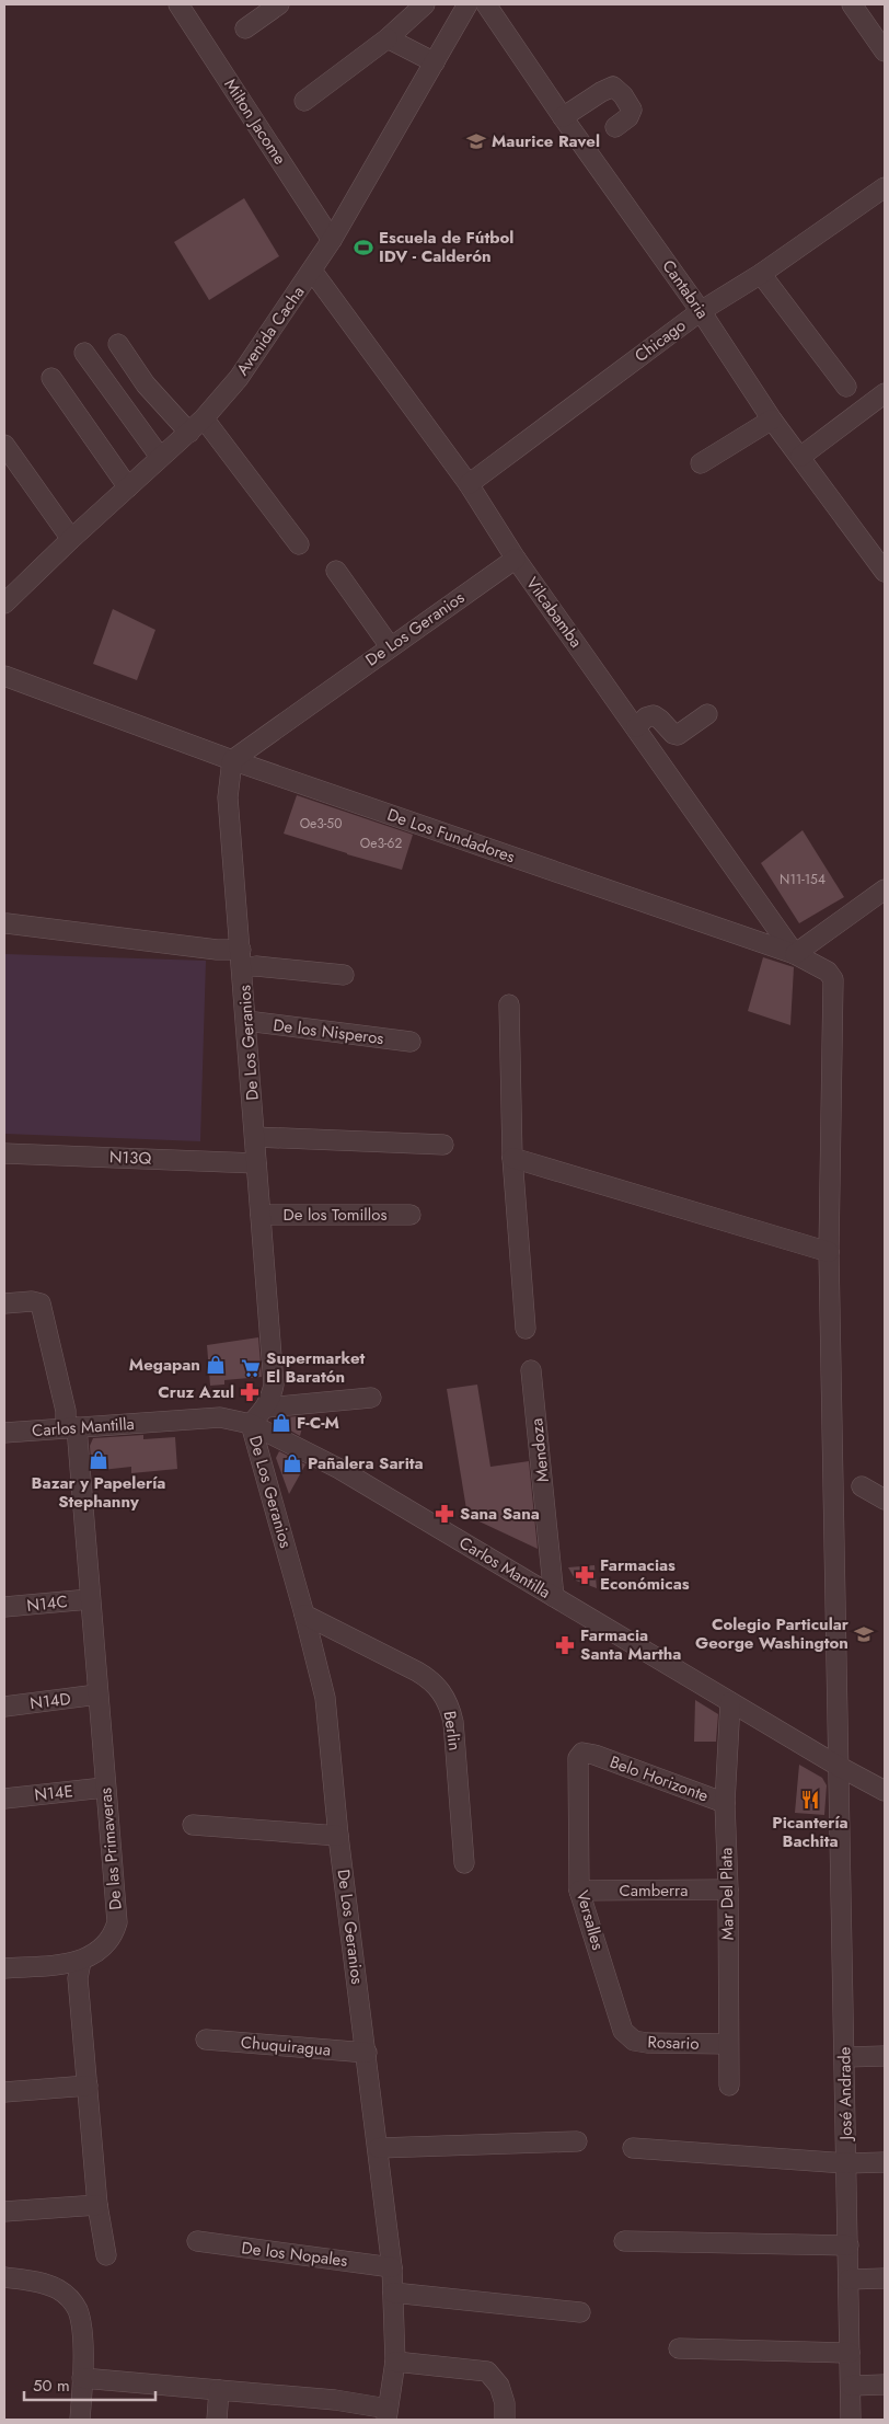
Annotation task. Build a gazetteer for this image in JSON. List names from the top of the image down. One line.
{"streets":{"street":["Milton Jacome","Cantabria","Avenida Cacha","Chicago","Vilcabamba","De Los Geranios","De Los Fundadores","De los Nisperos","N13Q","De los Tomillos","Carlos Mantilla","Mendoza","N14C","N14D","Berlin","Belo Horizonte","N14E","De las Primaveras","Camberra","Mar Del Plata","Versalles","Rosario","Chuquiragua","José Andrade","De los Nopales"]},"crossings":[["Milton Jacome","Avenida Cacha"],["Cantabria","Chicago"],["Avenida Cacha","Vilcabamba"],["Chicago","Vilcabamba"],["Vilcabamba","De Los Geranios"],["Vilcabamba","De Los Fundadores"],["Vilcabamba","José Andrade"],["De Los Geranios","De Los Fundadores"],["De Los Geranios","De los Nisperos"],["De Los Geranios","N13Q"],["De Los Geranios","De los Tomillos"],["De Los Geranios","Carlos Mantilla"],["De Los Geranios","Berlin"],["De Los Geranios","Chuquiragua"],["De Los Geranios","De los Nopales"],["De Los Fundadores","José Andrade"],["Carlos Mantilla","Mendoza"],["Carlos Mantilla","De las Primaveras"],["Carlos Mantilla","Mar Del Plata"],["Carlos Mantilla","José Andrade"],["N14C","De las Primaveras"],["N14D","De las Primaveras"],["Belo Horizonte","Mar Del Plata"],["Belo Horizonte","Versalles"],["N14E","De las Primaveras"],["Camberra","Mar Del Plata"],["Camberra","Versalles"],["Mar Del Plata","Rosario"],["Versalles","Rosario"]],"places":{"school or university":["Maurice Ravel","Colegio Particular George Washington"],"sports":["Escuela de Fútbol IDV - Calderón"],"shop":["Megapan","F-C-M","Bazar y Papelería Stephanny","Pañalera Sarita"],"supermarket":["Supermarket El Baratón"],"pharmacy":["Cruz Azul","Sana Sana","Farmacias Económicas","Farmacia Santa Martha"],"restaurant":["Picantería Bachita"]},"house_numbers":["Oe3-50","Oe3-62","N11-154"],"scale_bar":"50 m"}
